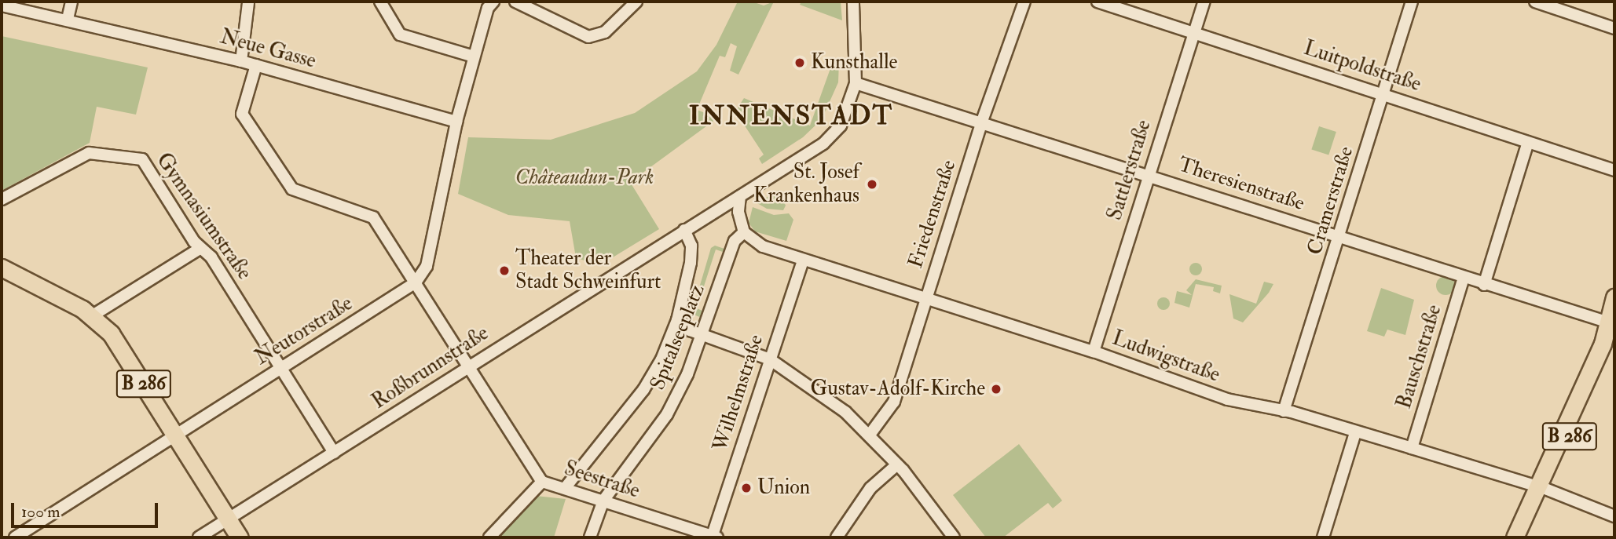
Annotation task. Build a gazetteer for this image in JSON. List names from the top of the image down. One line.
{"streets":{"main road":["B 286"],"street":["Neue Gasse","Luitpoldstraße","Sattlerstraße","Theresienstraße","Cramerstraße","Friedenstraße","Gymnasiumstraße","Neutorstraße","Spitalseeplatz","Ludwigstraße","Bauschstraße","Roßbrunnstraße","Wilhelmstraße","Seestraße"]},"crossings":[["Neue Gasse","Neutorstraße"],["Neue Gasse","Seestraße"],["Luitpoldstraße","Sattlerstraße"],["Luitpoldstraße","Cramerstraße"],["Sattlerstraße","Theresienstraße"],["Sattlerstraße","Ludwigstraße"],["Theresienstraße","Cramerstraße"],["Theresienstraße","Friedenstraße"],["Theresienstraße","Bauschstraße"],["Theresienstraße","Roßbrunnstraße"],["Theresienstraße","B 286"],["Cramerstraße","Ludwigstraße"],["Friedenstraße","Ludwigstraße"],["Gymnasiumstraße","Neutorstraße"],["Gymnasiumstraße","Roßbrunnstraße"],["Neutorstraße","B 286"],["Neutorstraße","Seestraße"],["Spitalseeplatz","Ludwigstraße"],["Spitalseeplatz","Roßbrunnstraße"],["Spitalseeplatz","Seestraße"],["Ludwigstraße","Bauschstraße"],["Ludwigstraße","B 286"],["Ludwigstraße","Wilhelmstraße"],["Roßbrunnstraße","B 286"],["Roßbrunnstraße","Seestraße"],["Wilhelmstraße","Seestraße"]],"districts":["INNENSTADT"],"parks":["Châteaudun-Park"],"places":["Kunsthalle","St. Josef Krankenhaus","Theater der Stadt Schweinfurt","Gustav-Adolf-Kirche","Union"],"scale_bar":"100 m"}
